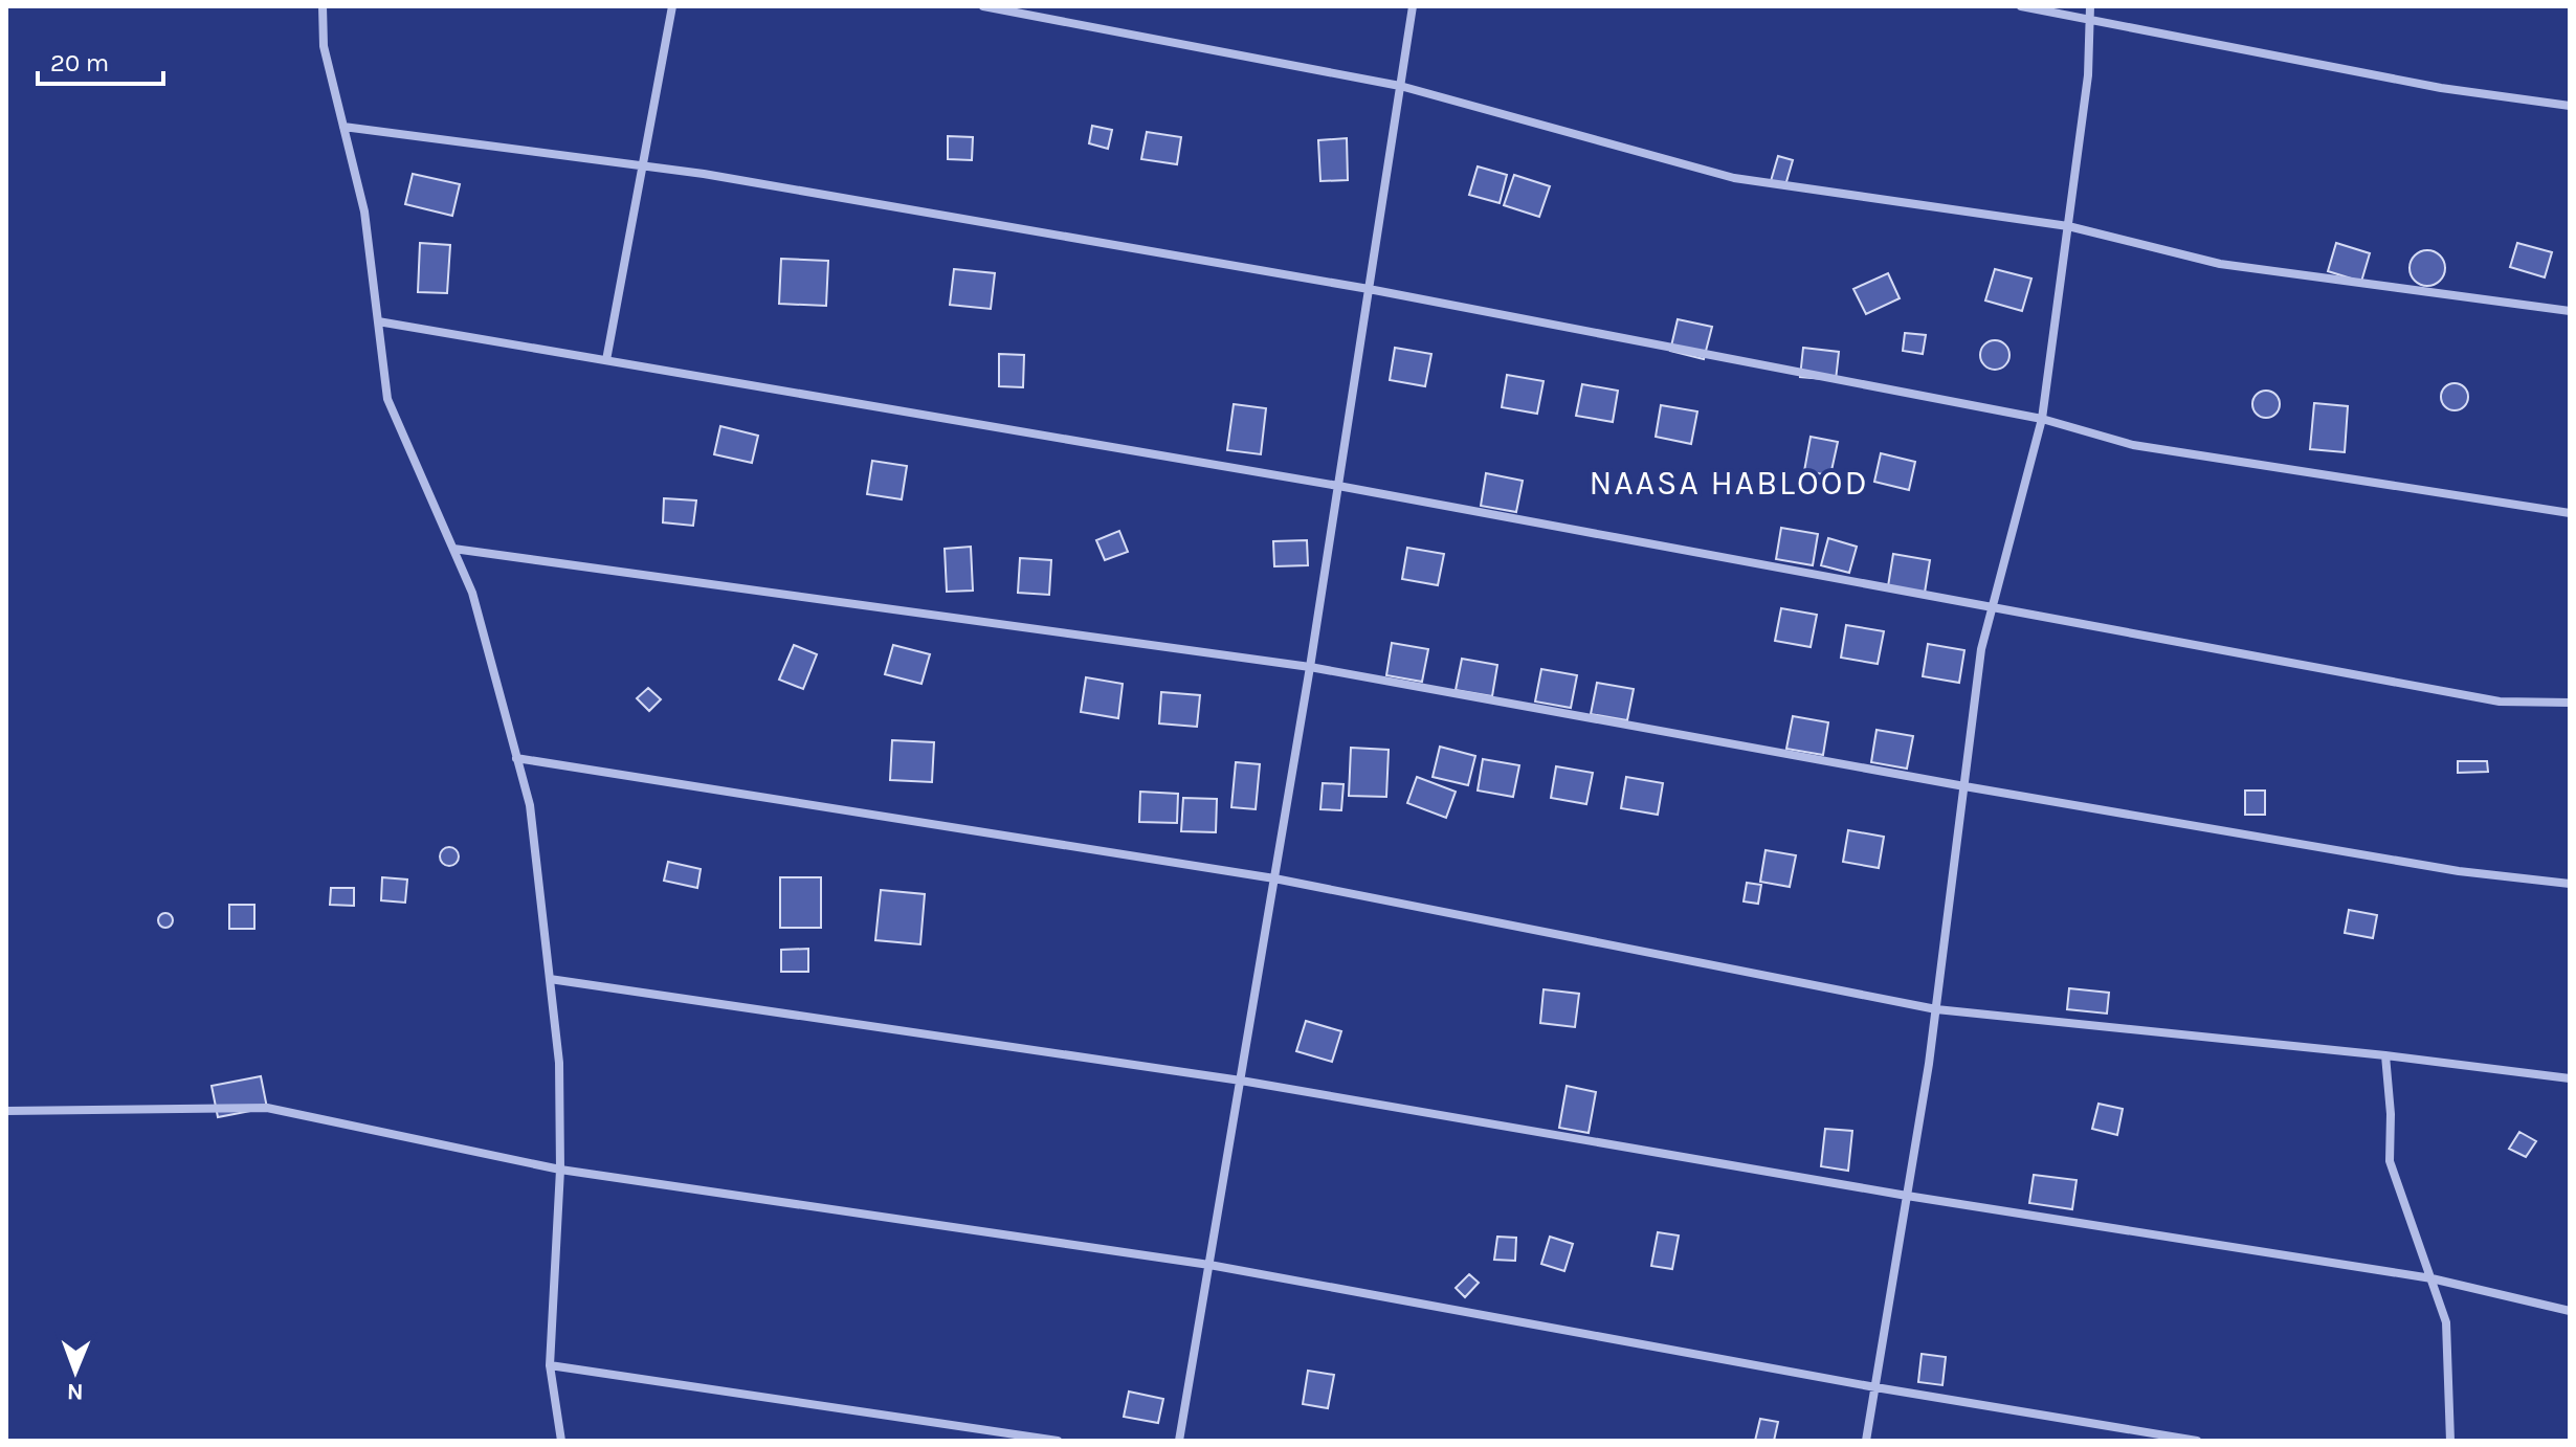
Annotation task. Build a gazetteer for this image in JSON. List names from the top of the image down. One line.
{"districts":["NAASA HABLOOD"],"scale_bar":"20 m","north":"bottom"}
